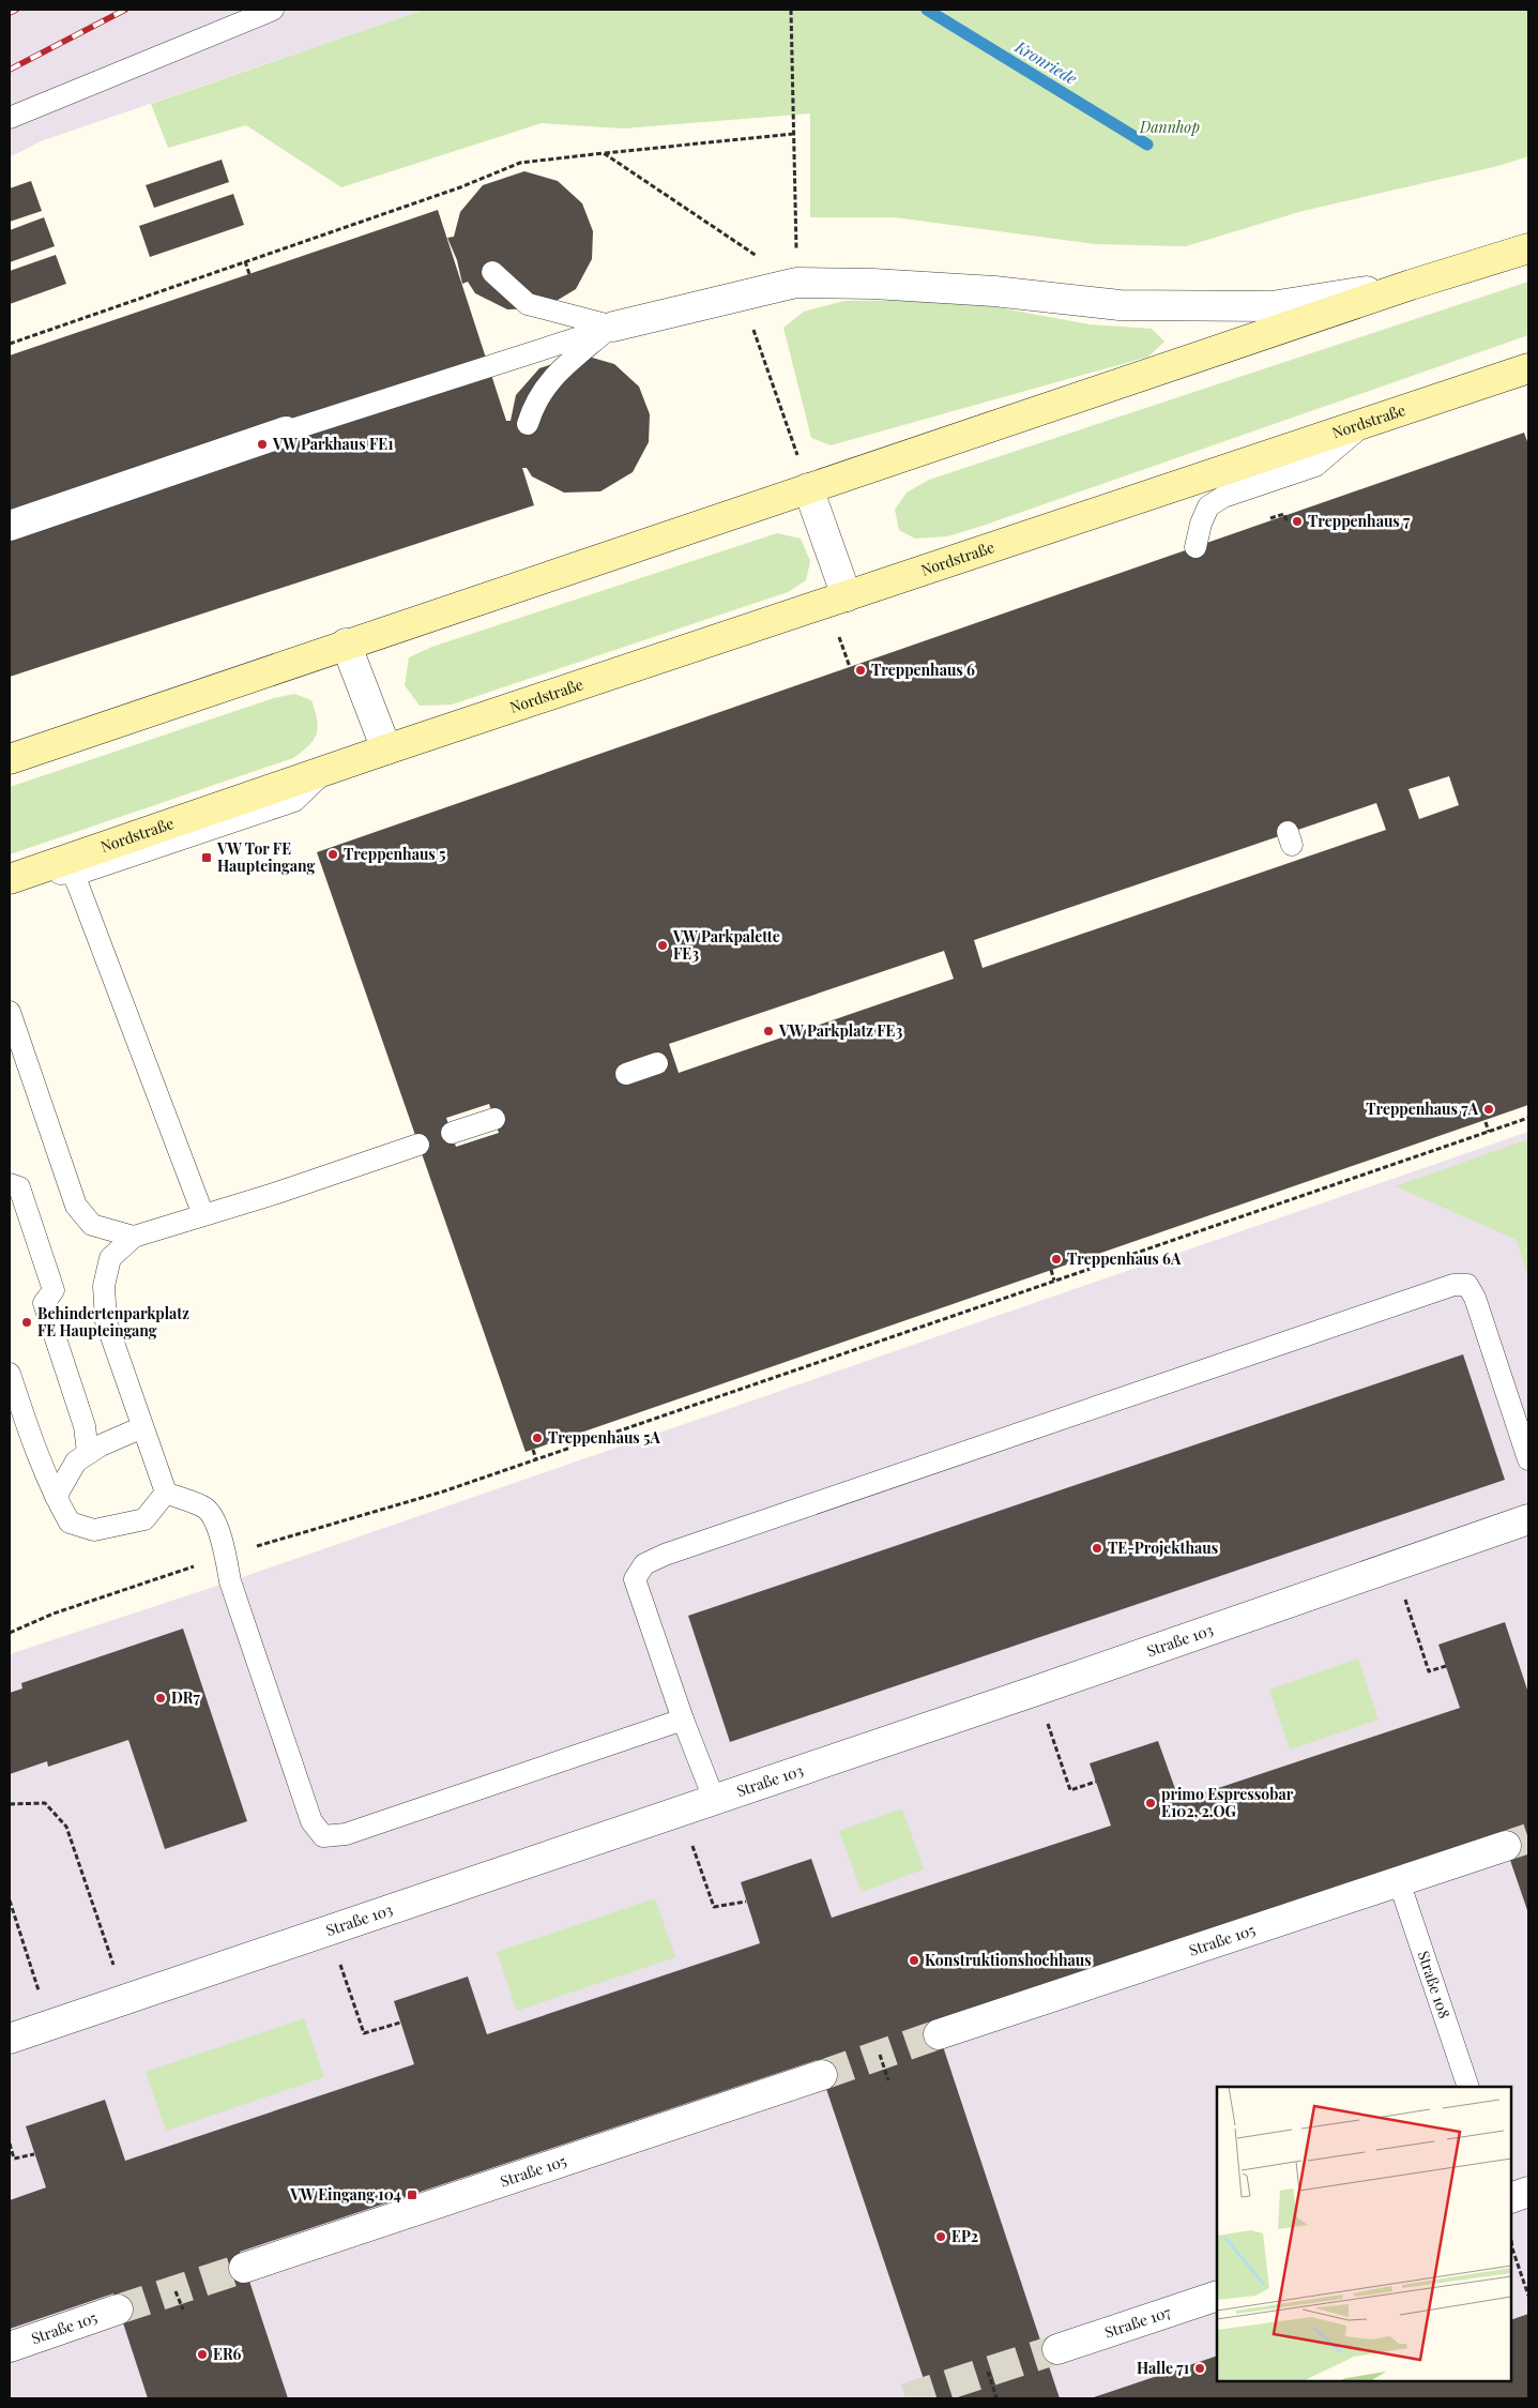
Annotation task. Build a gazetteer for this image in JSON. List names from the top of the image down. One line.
{"streets":{"street":["Nordstraße","Straße 103","Straße 105","Straße 107"],"lane":["Straße 108"]},"crossings":[["Straße 105","Straße 108"]],"water":["Kronriede"],"parks":["Dannhop"],"places":{"other":["VW Parkhaus FE1","Treppenhaus 7","Treppenhaus 6","Treppenhaus 5","VW Parkpalette FE3","VW Parkplatz FE3","Treppenhaus 7A","Treppenhaus 6A","Behindertenparkplatz FE Haupteingang","Treppenhaus 5A","TE-Projekthaus","DR7","primo Espressobar E102, 2.OG","Konstruktionshochhaus","EP2","ER6","Halle 71"],"transit":["VW Tor FE Haupteingang","VW Eingang 104"]}}
